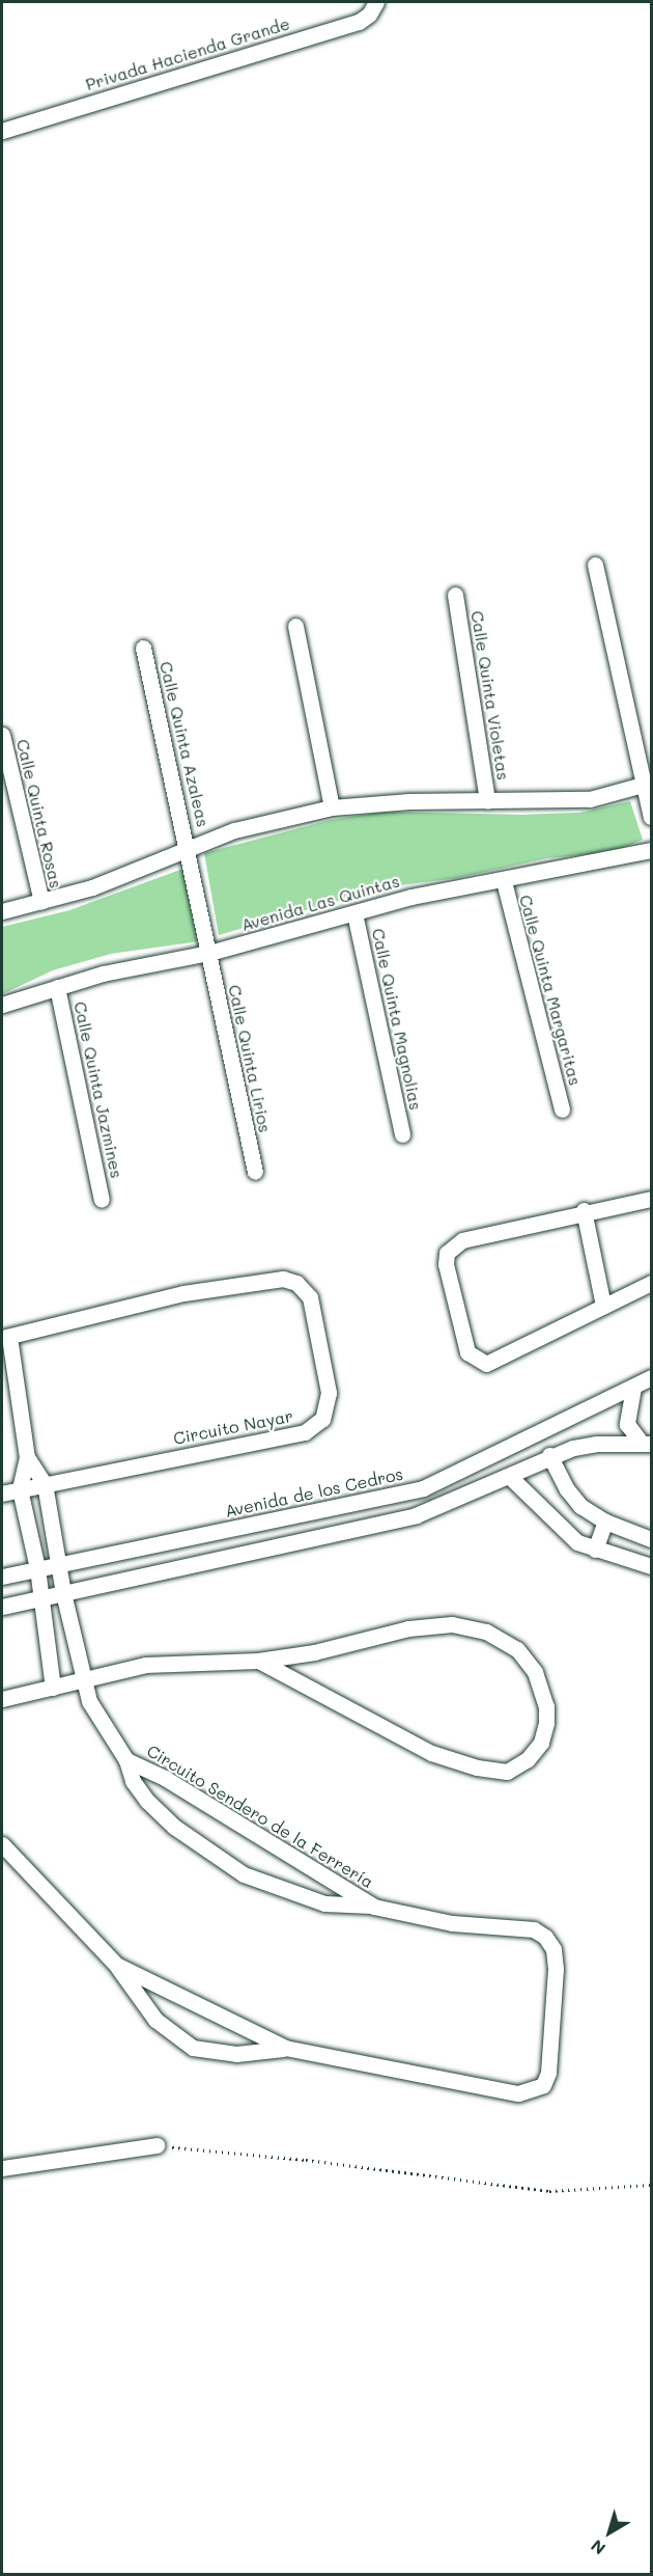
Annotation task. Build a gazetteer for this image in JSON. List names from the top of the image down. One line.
{"streets":{"street":["Privada Hacienda Grande","Calle Quinta Violetas","Calle Quinta Azaleas","Calle Quinta Rosas","Avenida Las Quintas","Calle Quinta Margaritas","Calle Quinta Magnolias","Calle Quinta Lirios","Calle Quinta Jazmines","Circuito Nayar","Avenida de los Cedros","Circuito Sendero de la Ferrería"]},"crossings":[["Calle Quinta Azaleas","Avenida Las Quintas"],["Calle Quinta Azaleas","Calle Quinta Lirios"],["Avenida Las Quintas","Calle Quinta Margaritas"],["Avenida Las Quintas","Calle Quinta Magnolias"],["Avenida Las Quintas","Calle Quinta Lirios"],["Avenida Las Quintas","Calle Quinta Jazmines"],["Circuito Nayar","Circuito Sendero de la Ferrería"],["Avenida de los Cedros","Circuito Sendero de la Ferrería"]],"north":"bottom left"}
